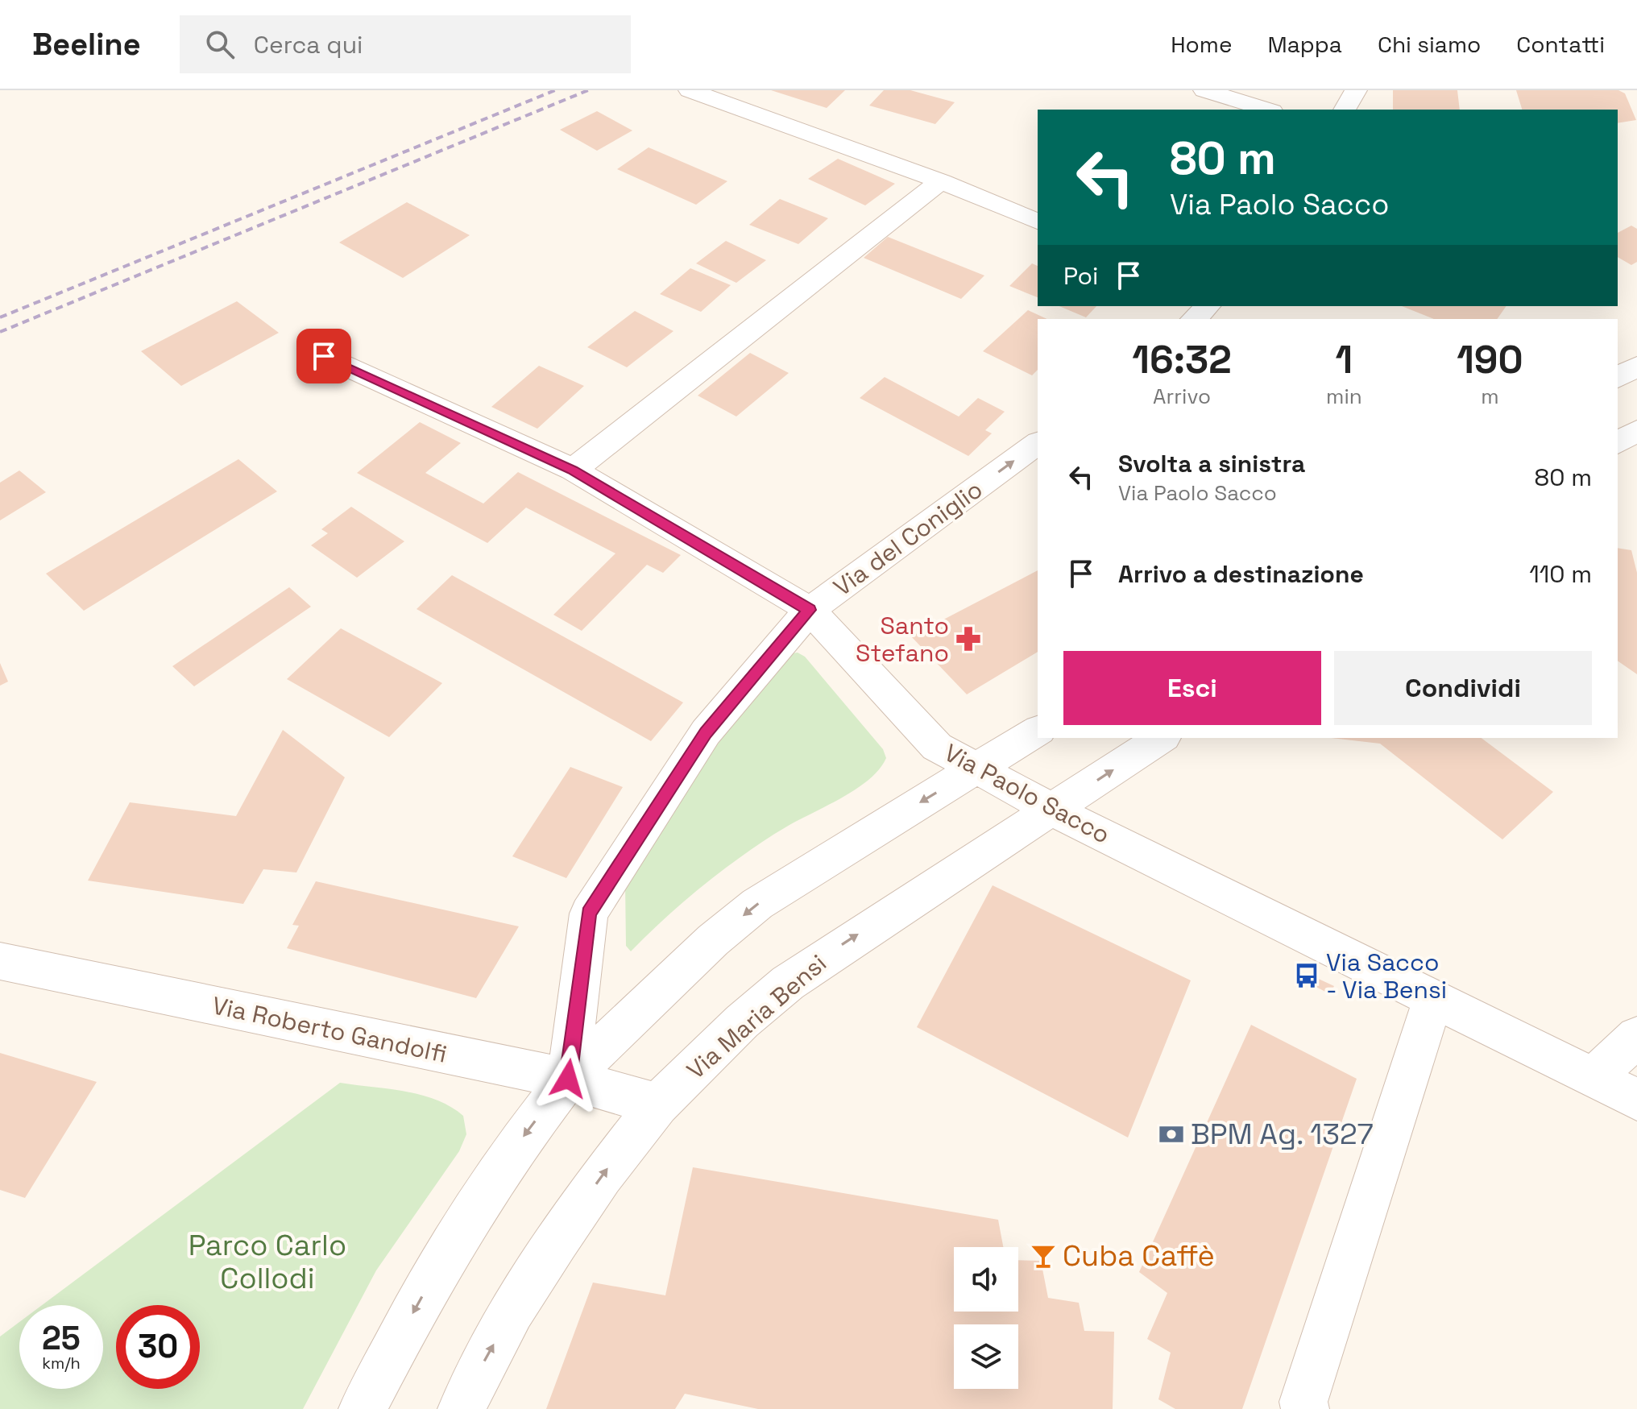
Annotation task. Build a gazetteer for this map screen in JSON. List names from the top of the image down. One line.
{"streets":{"street":["Via del Coniglio","Via Paolo Sacco","Via Maria Bensi","Via Roberto Gandolfi"]},"crossings":[["Via del Coniglio","Via Paolo Sacco"],["Via del Coniglio","Via Roberto Gandolfi"],["Via Paolo Sacco","Via Maria Bensi"],["Via Maria Bensi","Via Roberto Gandolfi"]],"parks":["Parco Carlo Collodi"],"places":{"pharmacy":["Santo Stefano"],"bus stop":["Via Sacco - Via Bensi"],"bank":["BPM Ag. 1327"],"bar":["Cuba Caffè"]},"page":{"header":"Beeline","search":"Cerca qui","nav":["Home","Mappa","Chi siamo","Contatti"],"turn":["80 m","Via Paolo Sacco"],"then":"Poi","eta":["16:32","Arrivo","1","min","190","m"],"list":[{"name":"Svolta a sinistra","note":"Via Paolo Sacco","value":"80 m"},{"name":"Arrivo a destinazione","value":"110 m"}],"buttons":["Esci","Condividi"],"speed":"25 km/h","limit":"30"}}
